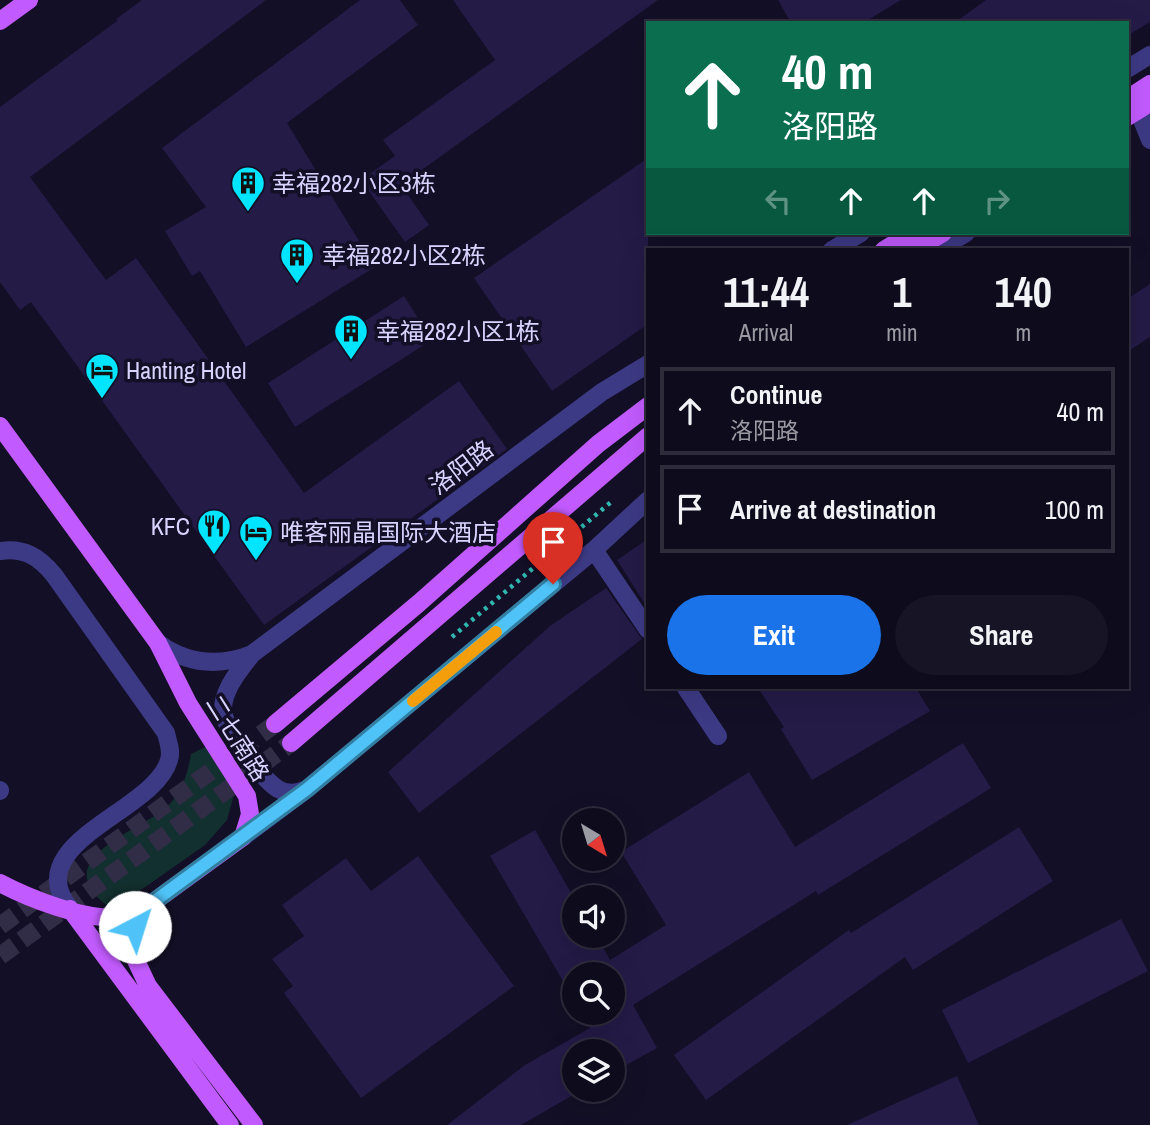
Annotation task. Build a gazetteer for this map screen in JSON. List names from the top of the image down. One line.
{"streets":{"main road":["二七南路"],"street":["洛阳路"]},"crossings":[["洛阳路","二七南路"]],"places":{"building":["幸福282小区3栋","幸福282小区2栋","幸福282小区1栋"],"hotel":["Hanting Hotel","唯客丽晶国际大酒店"],"restaurant":["KFC"]},"north":"bottom right","page":{"turn":["40 m","洛阳路"],"eta":["11:44","Arrival","1","min","140","m"],"list":[{"name":"Continue","note":"洛阳路","value":"40 m"},{"name":"Arrive at destination","value":"100 m"}],"buttons":["Exit","Share"]}}
